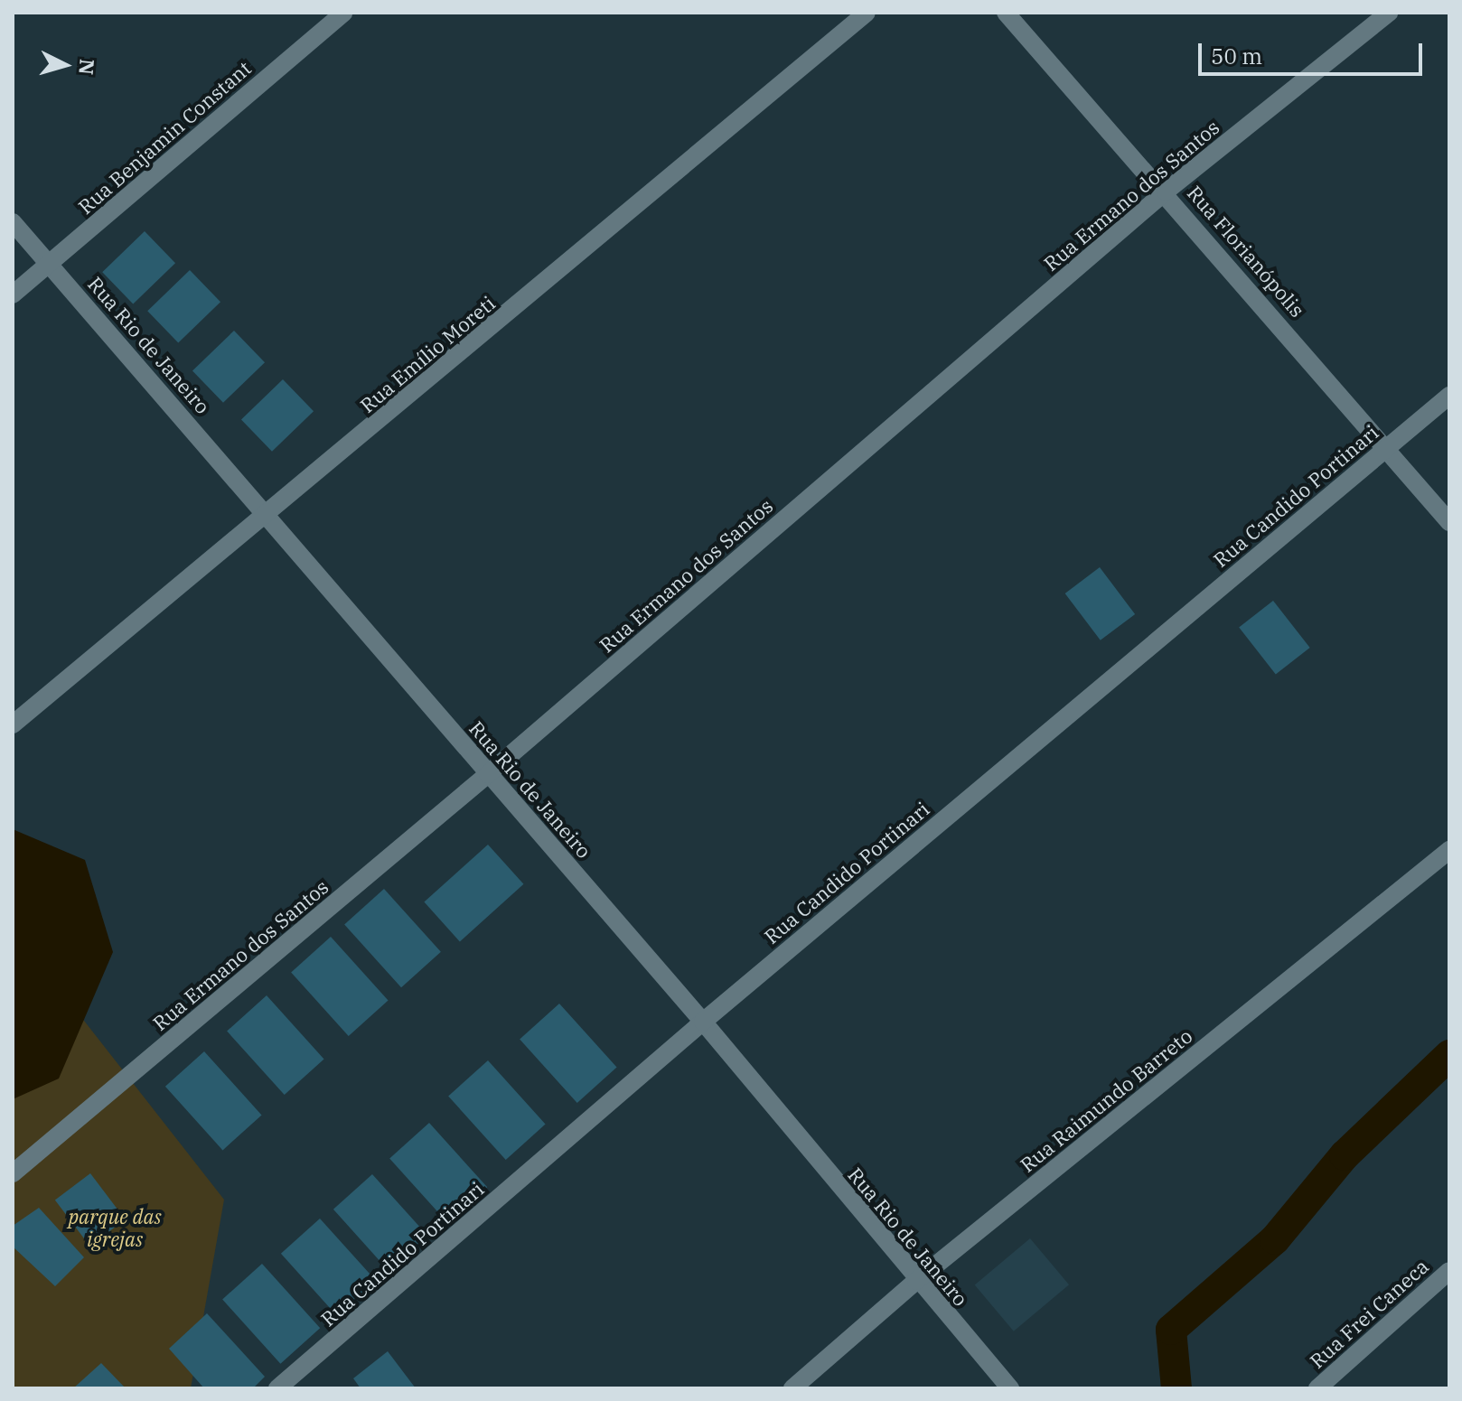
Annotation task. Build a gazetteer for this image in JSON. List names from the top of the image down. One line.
{"streets":{"street":["Rua Benjamin Constant","Rua Ermano dos Santos","Rua Florianópolis","Rua Rio de Janeiro","Rua Emílio Moreti","Rua Candido Portinari","Rua Raimundo Barreto","Rua Frei Caneca"]},"crossings":[["Rua Benjamin Constant","Rua Rio de Janeiro"],["Rua Ermano dos Santos","Rua Florianópolis"],["Rua Ermano dos Santos","Rua Rio de Janeiro"],["Rua Florianópolis","Rua Candido Portinari"],["Rua Rio de Janeiro","Rua Emílio Moreti"],["Rua Rio de Janeiro","Rua Candido Portinari"],["Rua Rio de Janeiro","Rua Raimundo Barreto"]],"parks":["parque das igrejas"],"scale_bar":"50 m","north":"right"}
